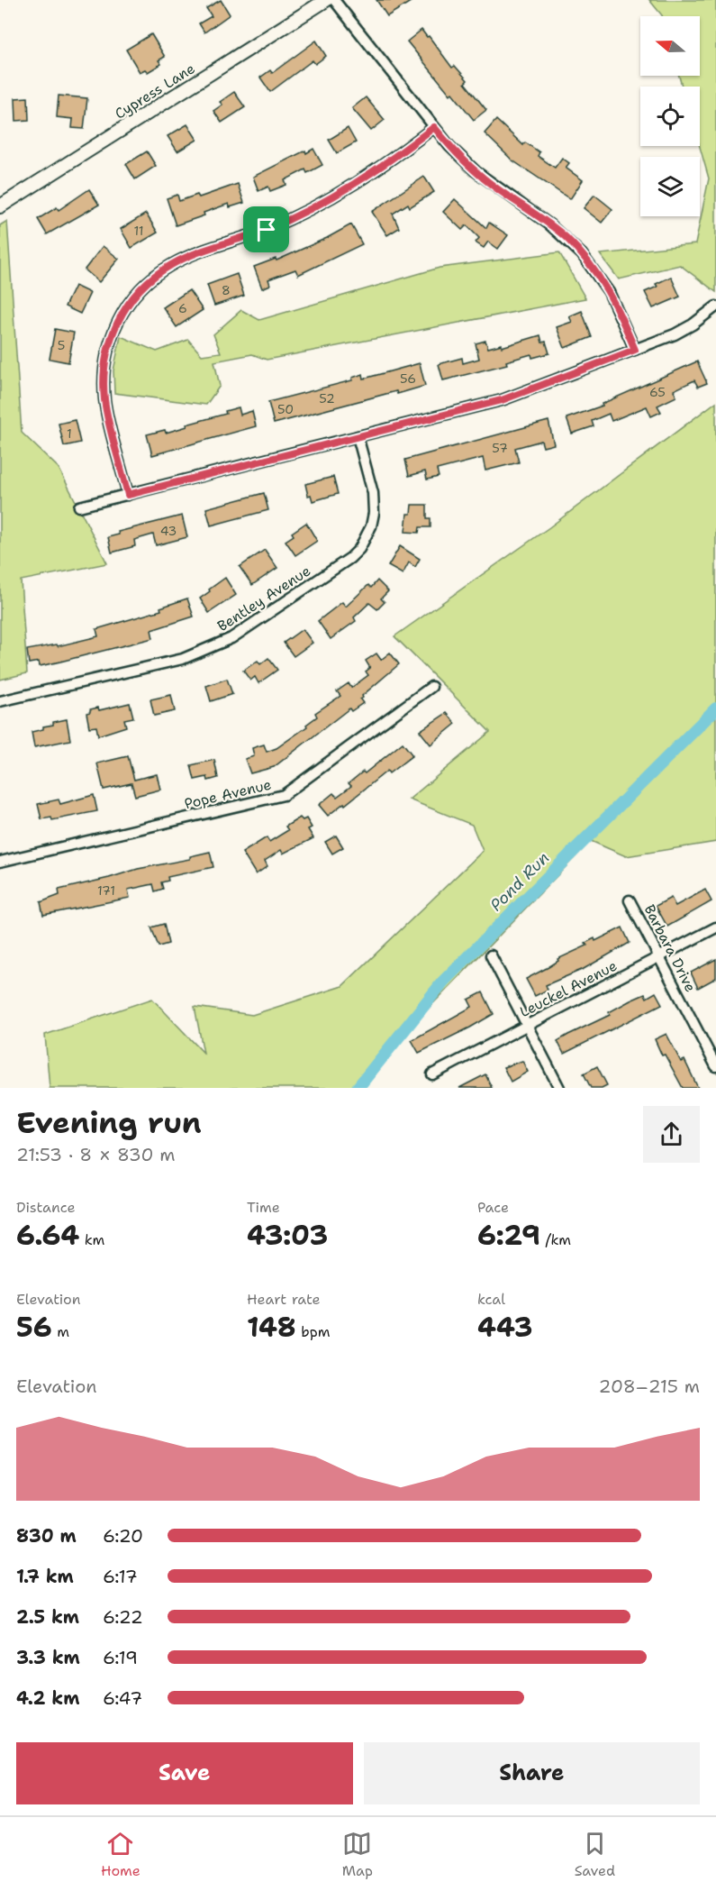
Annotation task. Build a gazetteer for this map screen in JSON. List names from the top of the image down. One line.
{"streets":{"street":["Cypress Lane","Bentley Avenue","Pope Avenue","Barbara Drive","Leuckel Avenue"]},"crossings":[["Barbara Drive","Leuckel Avenue"]],"water":["Pond Run"],"house_numbers":["11","8","6","5","56","65","52","50","1","57","43","171"],"north":"left","page":{"heading":["Evening run","21:53 · 8 × 830 m"],"stats":[["Distance","6.64 km"],["Time","43:03"],["Pace","6:29 /km"],["Elevation","56 m"],["Heart rate","148 bpm"],["kcal","443"]],"chart":["Elevation","208–215 m"],"list":[{"name":"830 m","note":"6:20"},{"name":"1.7 km","note":"6:17"},{"name":"2.5 km","note":"6:22"},{"name":"3.3 km","note":"6:19"},{"name":"4.2 km","note":"6:47"}],"buttons":["Save","Share"],"tabs":["Home","Map","Saved"]}}
